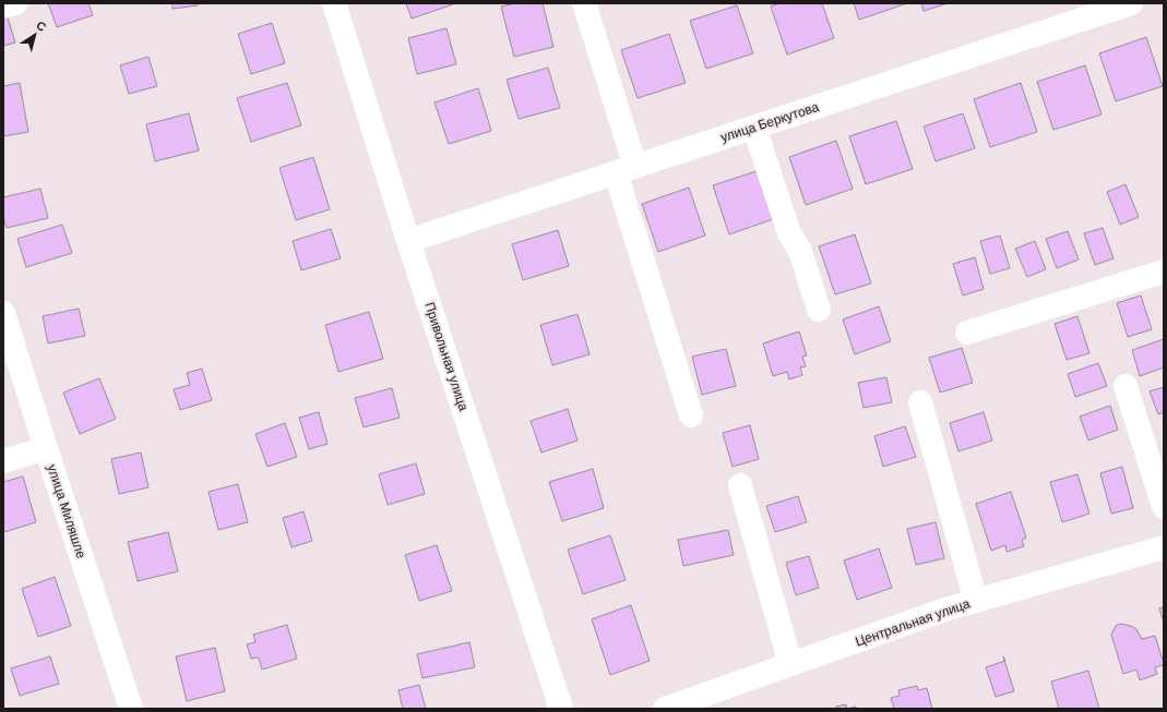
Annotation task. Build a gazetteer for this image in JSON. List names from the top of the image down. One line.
{"streets":{"street":["улица Беркутова","Привольная улица","улица Миляшле","Центральная улица"]},"crossings":[["улица Беркутова","Привольная улица"]],"north":"top right"}
